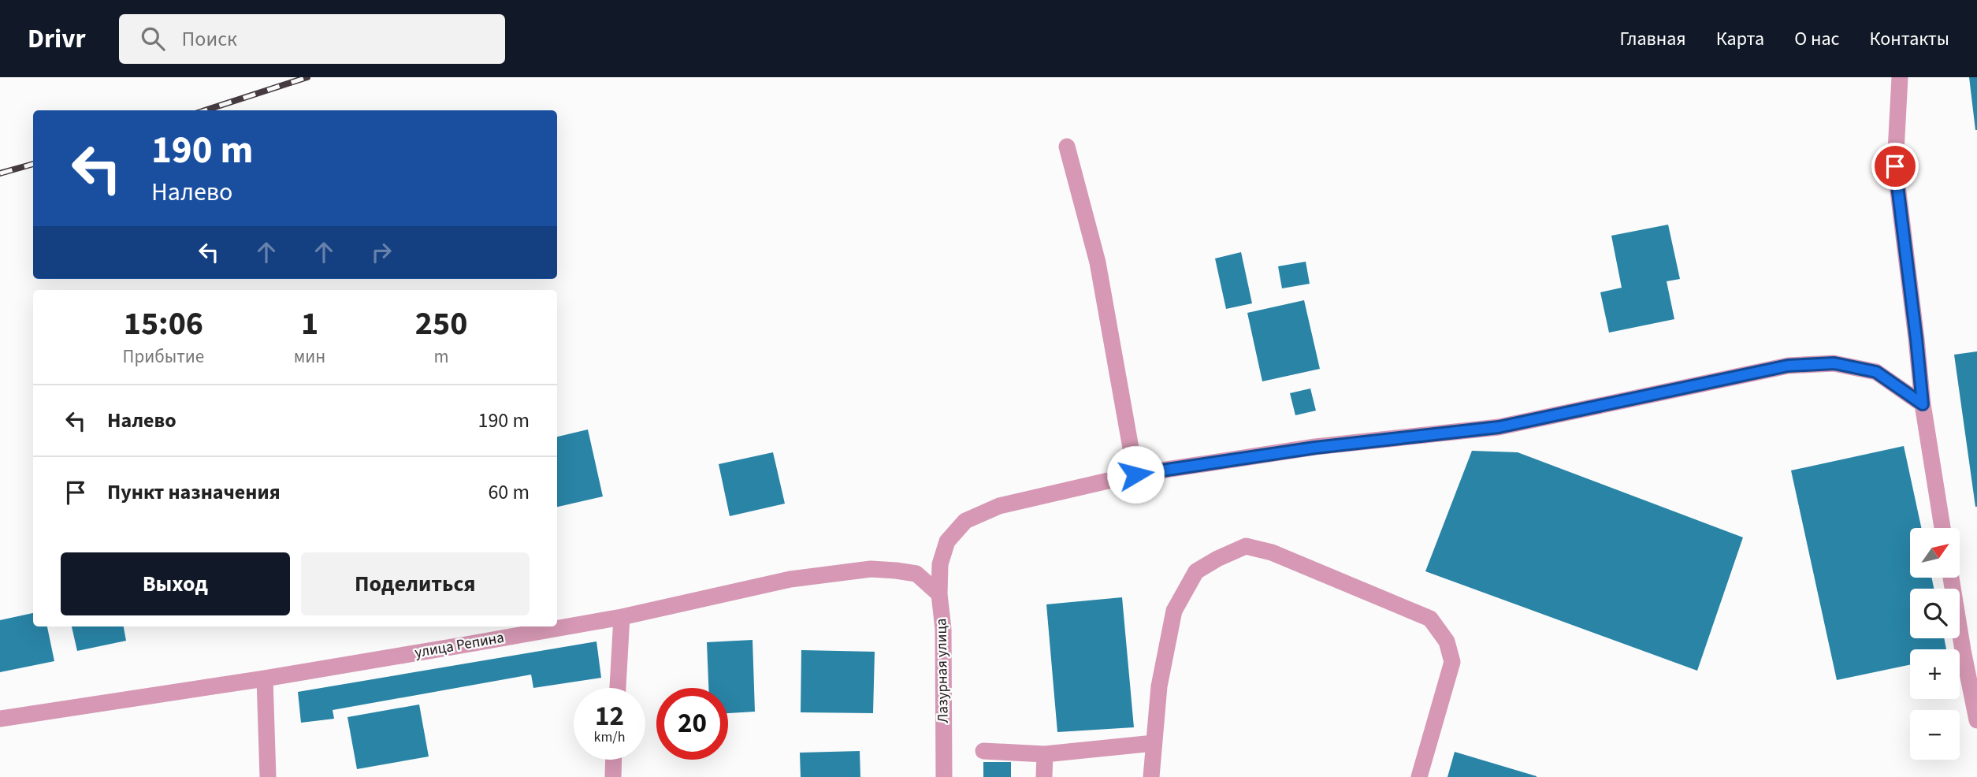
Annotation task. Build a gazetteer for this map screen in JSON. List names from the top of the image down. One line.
{"streets":{"street":["улица Репина","Лазурная улица"]},"crossings":[["улица Репина","Лазурная улица"]],"north":"top right","page":{"header":"Drivr","search":"Поиск","nav":["Главная","Карта","О нас","Контакты"],"turn":["190 m","Налево"],"eta":["15:06","Прибытие","1","мин","250","m"],"list":[{"name":"Налево","value":"190 m"},{"name":"Пункт назначения","value":"60 m"}],"map_buttons":["+","−"],"buttons":["Выход","Поделиться"],"speed":"12 km/h","limit":"20"}}
